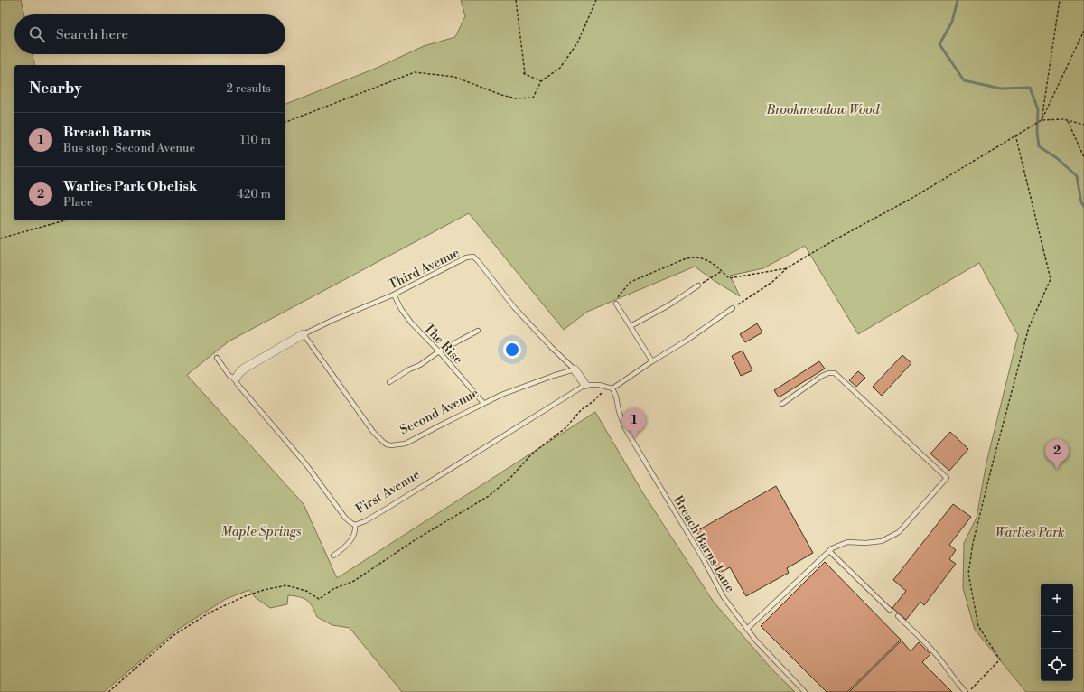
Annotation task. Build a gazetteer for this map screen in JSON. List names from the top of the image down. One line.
{"streets":{"lane":["Third Avenue","The Rise","Second Avenue","First Avenue","Breach Barns Lane"]},"crossings":[["Third Avenue","The Rise"],["Third Avenue","Second Avenue"],["The Rise","Second Avenue"]],"parks":["Brookmeadow Wood","Maple Springs","Warlies Park"],"page":{"search":"Search here","heading":["Nearby","2 results"],"list":[{"mark":"1","name":"Breach Barns","note":"Bus stop · Second Avenue","value":"110 m"},{"mark":"2","name":"Warlies Park Obelisk","note":"Place","value":"420 m"}],"pins":["1","2"],"map_buttons":["+","−"]}}
